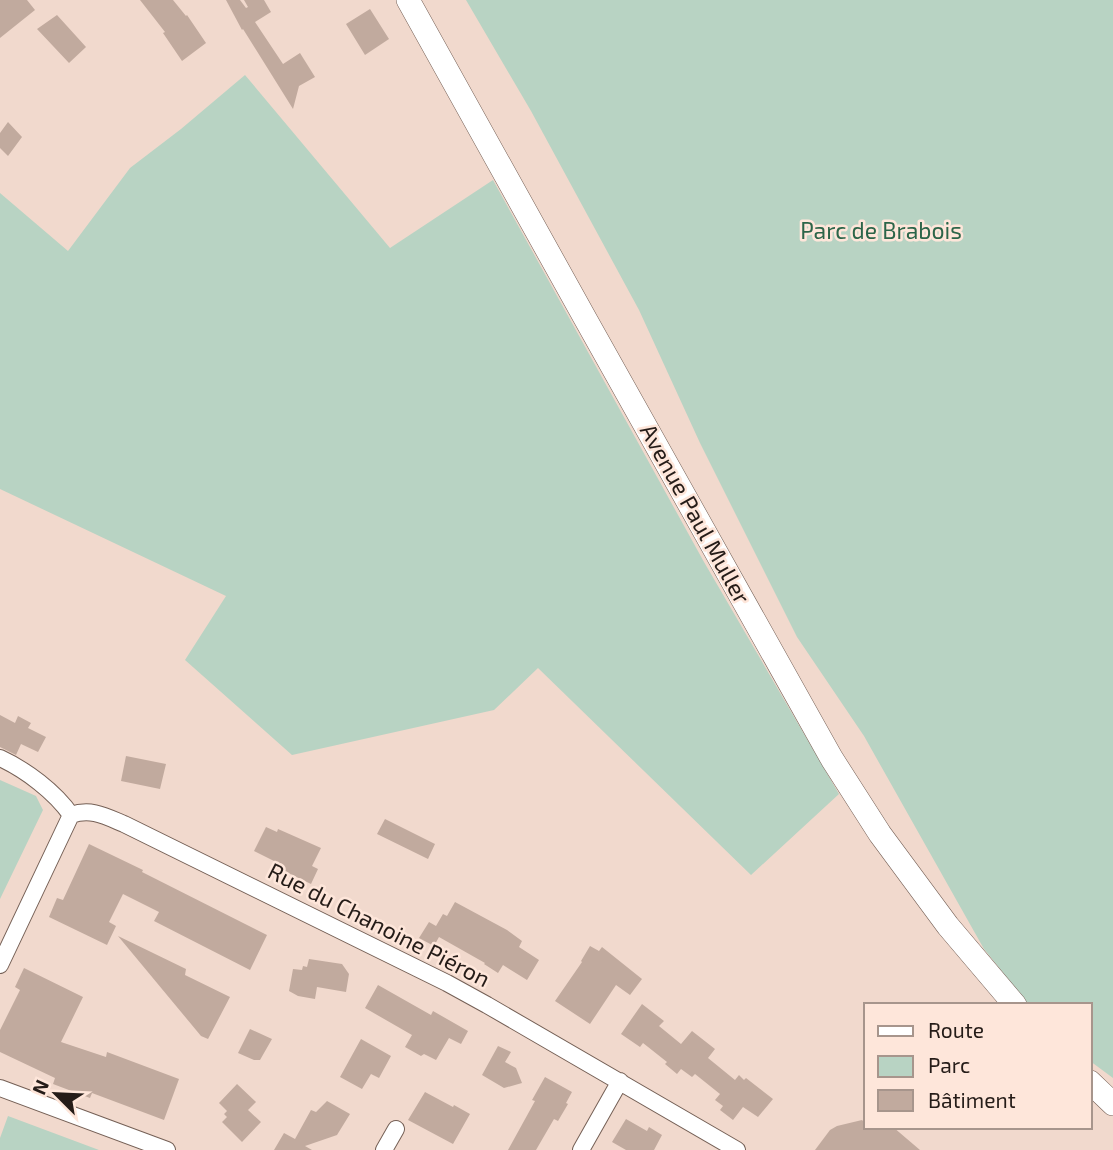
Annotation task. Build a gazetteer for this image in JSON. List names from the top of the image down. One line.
{"streets":{"main road":["Avenue Paul Muller"],"street":["Rue du Chanoine Piéron"]},"parks":["Parc de Brabois"],"legend":["Route","Parc","Bâtiment"],"north":"top left"}
